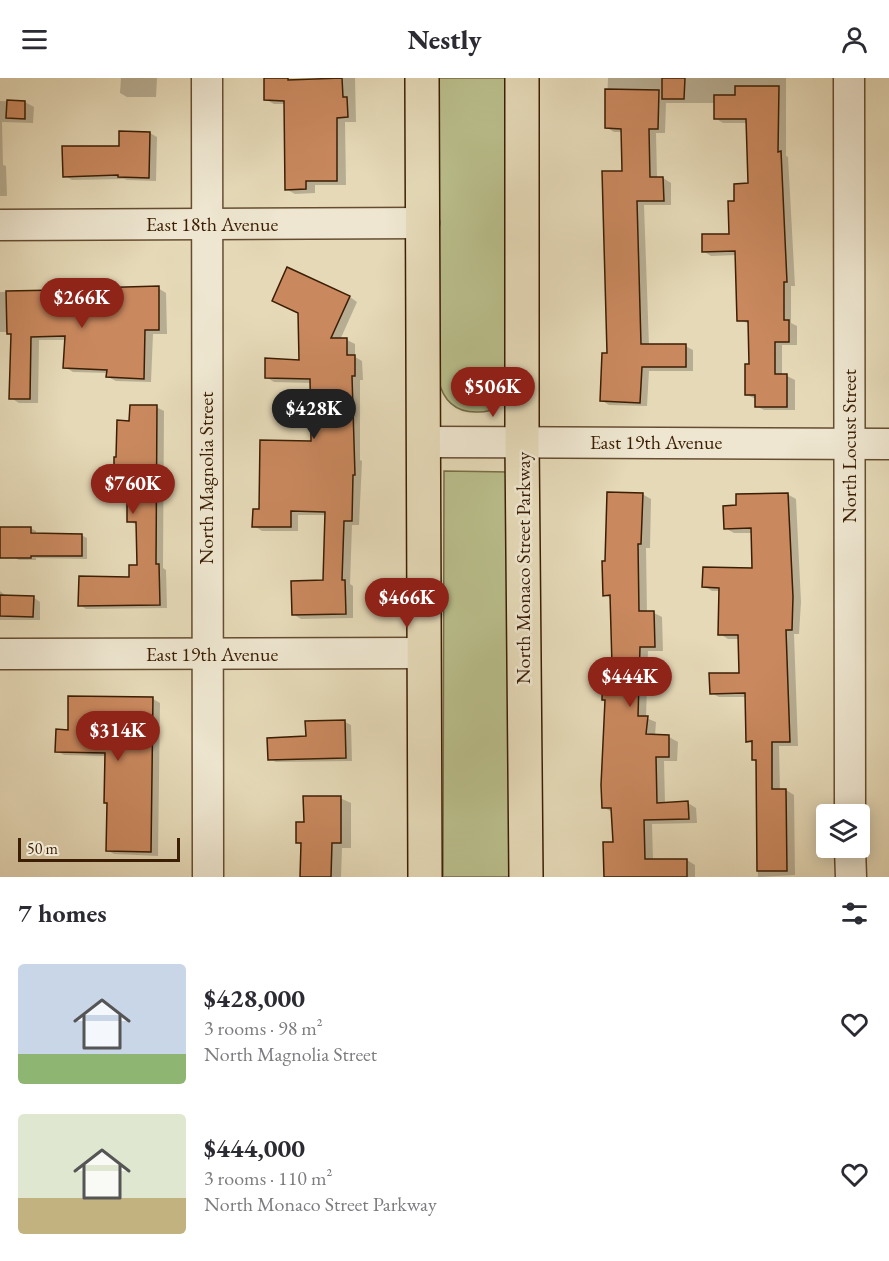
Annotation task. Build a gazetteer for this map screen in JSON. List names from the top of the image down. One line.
{"streets":{"main road":["North Monaco Street Parkway"],"street":["East 18th Avenue","East 19th Avenue","North Locust Street","North Magnolia Street"]},"crossings":[["East 18th Avenue","North Magnolia Street"],["East 19th Avenue","North Locust Street"],["East 19th Avenue","North Magnolia Street"],["East 19th Avenue","North Monaco Street Parkway"]],"scale_bar":"50 m","page":{"header":"Nestly","price":["$266K","$506K","$428K","$760K","$466K","$444K","$314K"],"scale":"50 m","heading":"7 homes","list":[{"name":"$428,000","note":"3 rooms · 98 m² · North Magnolia Street"},{"name":"$444,000","note":"3 rooms · 110 m² · North Monaco Street Parkway"}]}}
